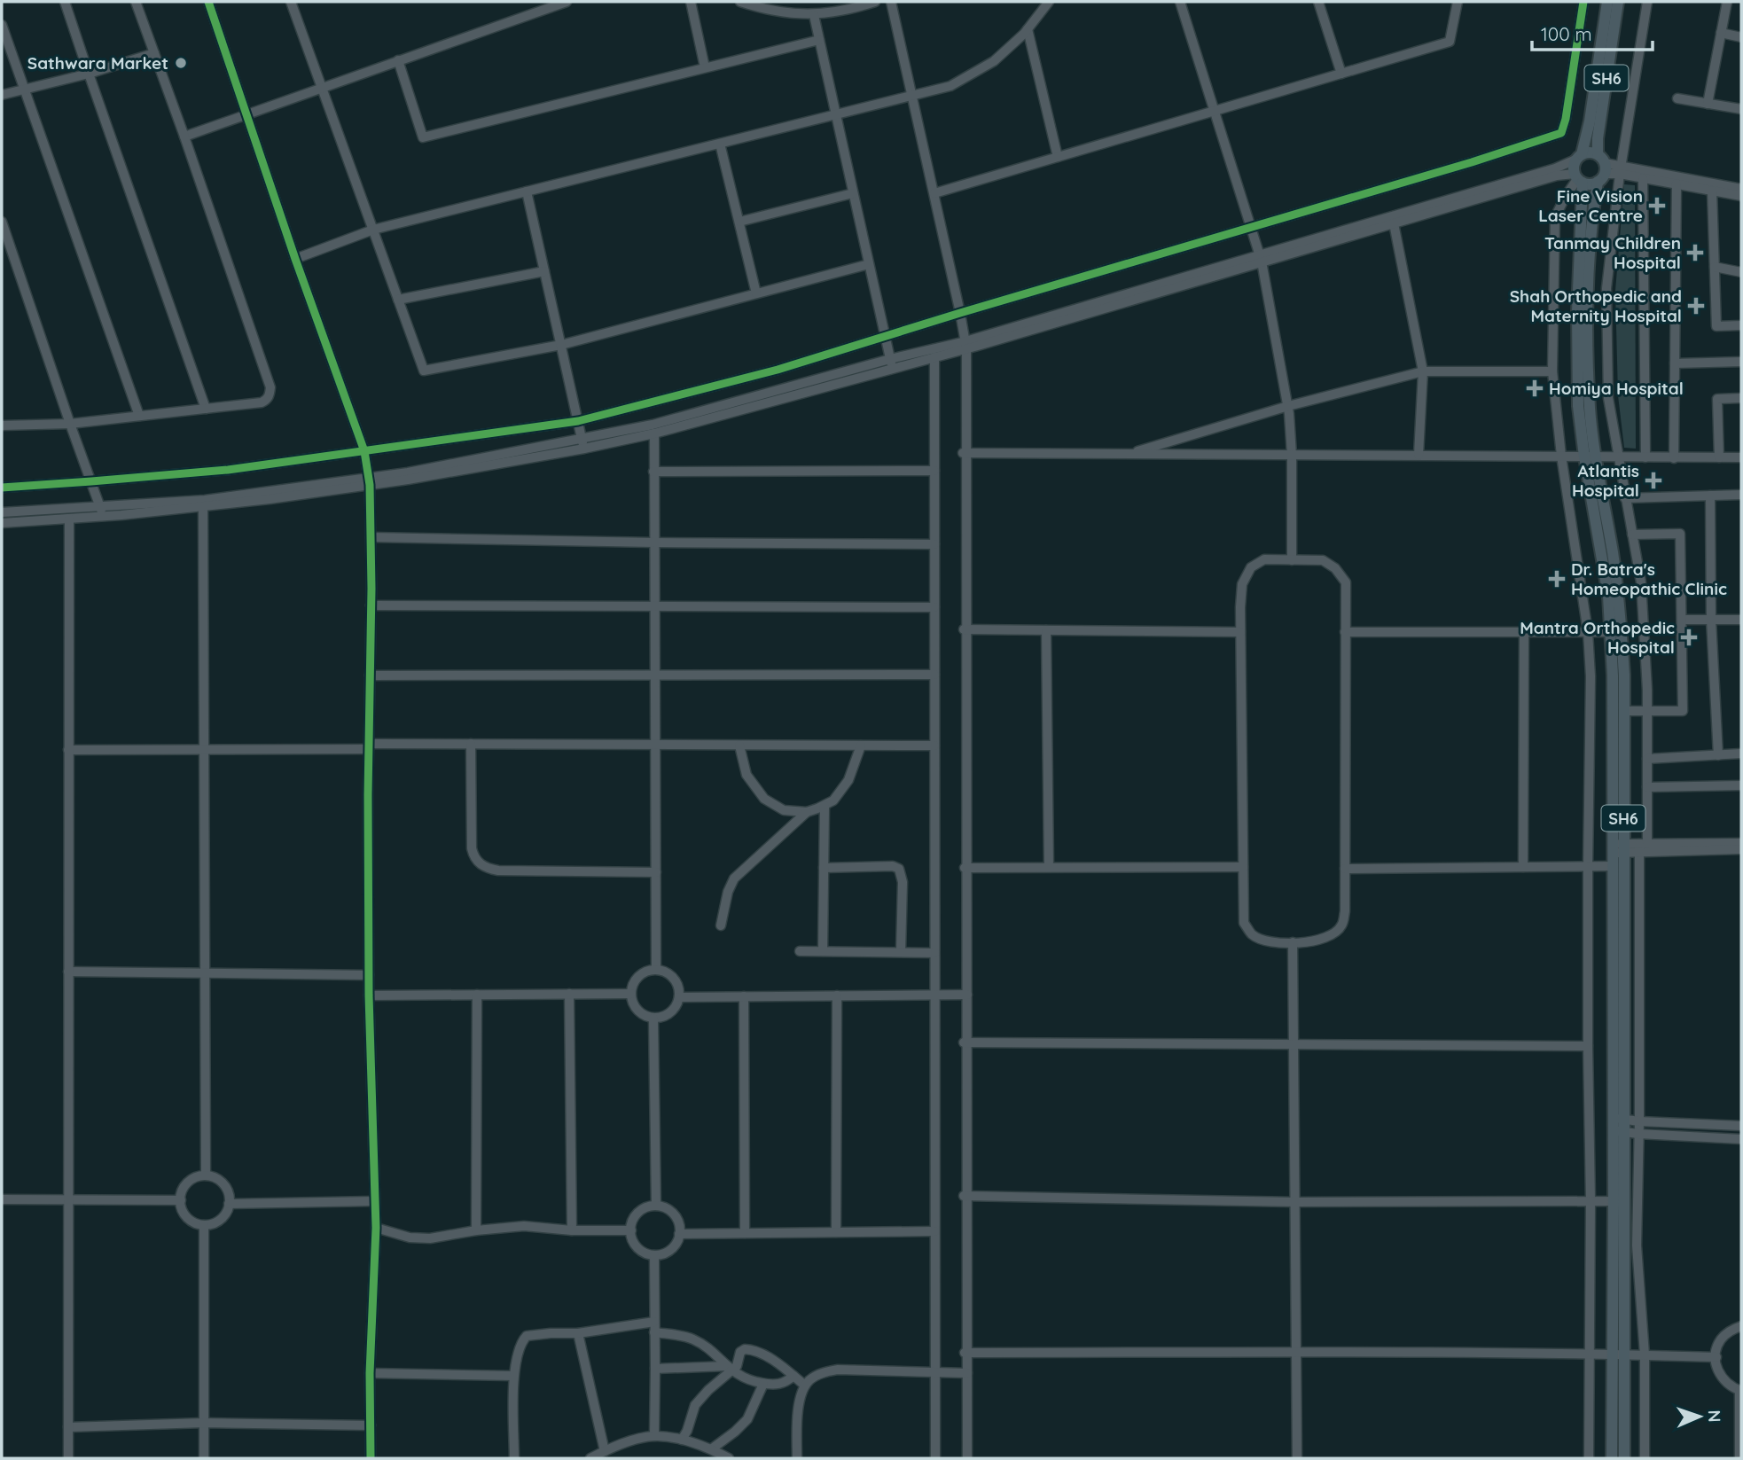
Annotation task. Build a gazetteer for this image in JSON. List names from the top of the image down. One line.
{"streets":{"main road":["SH6"]},"places":{"other":["Sathwara Market"],"health":["Fine Vision Laser Centre","Tanmay Children Hospital","Shah Orthopedic and Maternity Hospital","Homiya Hospital","Atlantis Hospital","Dr. Batra's Homeopathic Clinic","Mantra Orthopedic Hospital"]},"scale_bar":"100 m","north":"right"}
